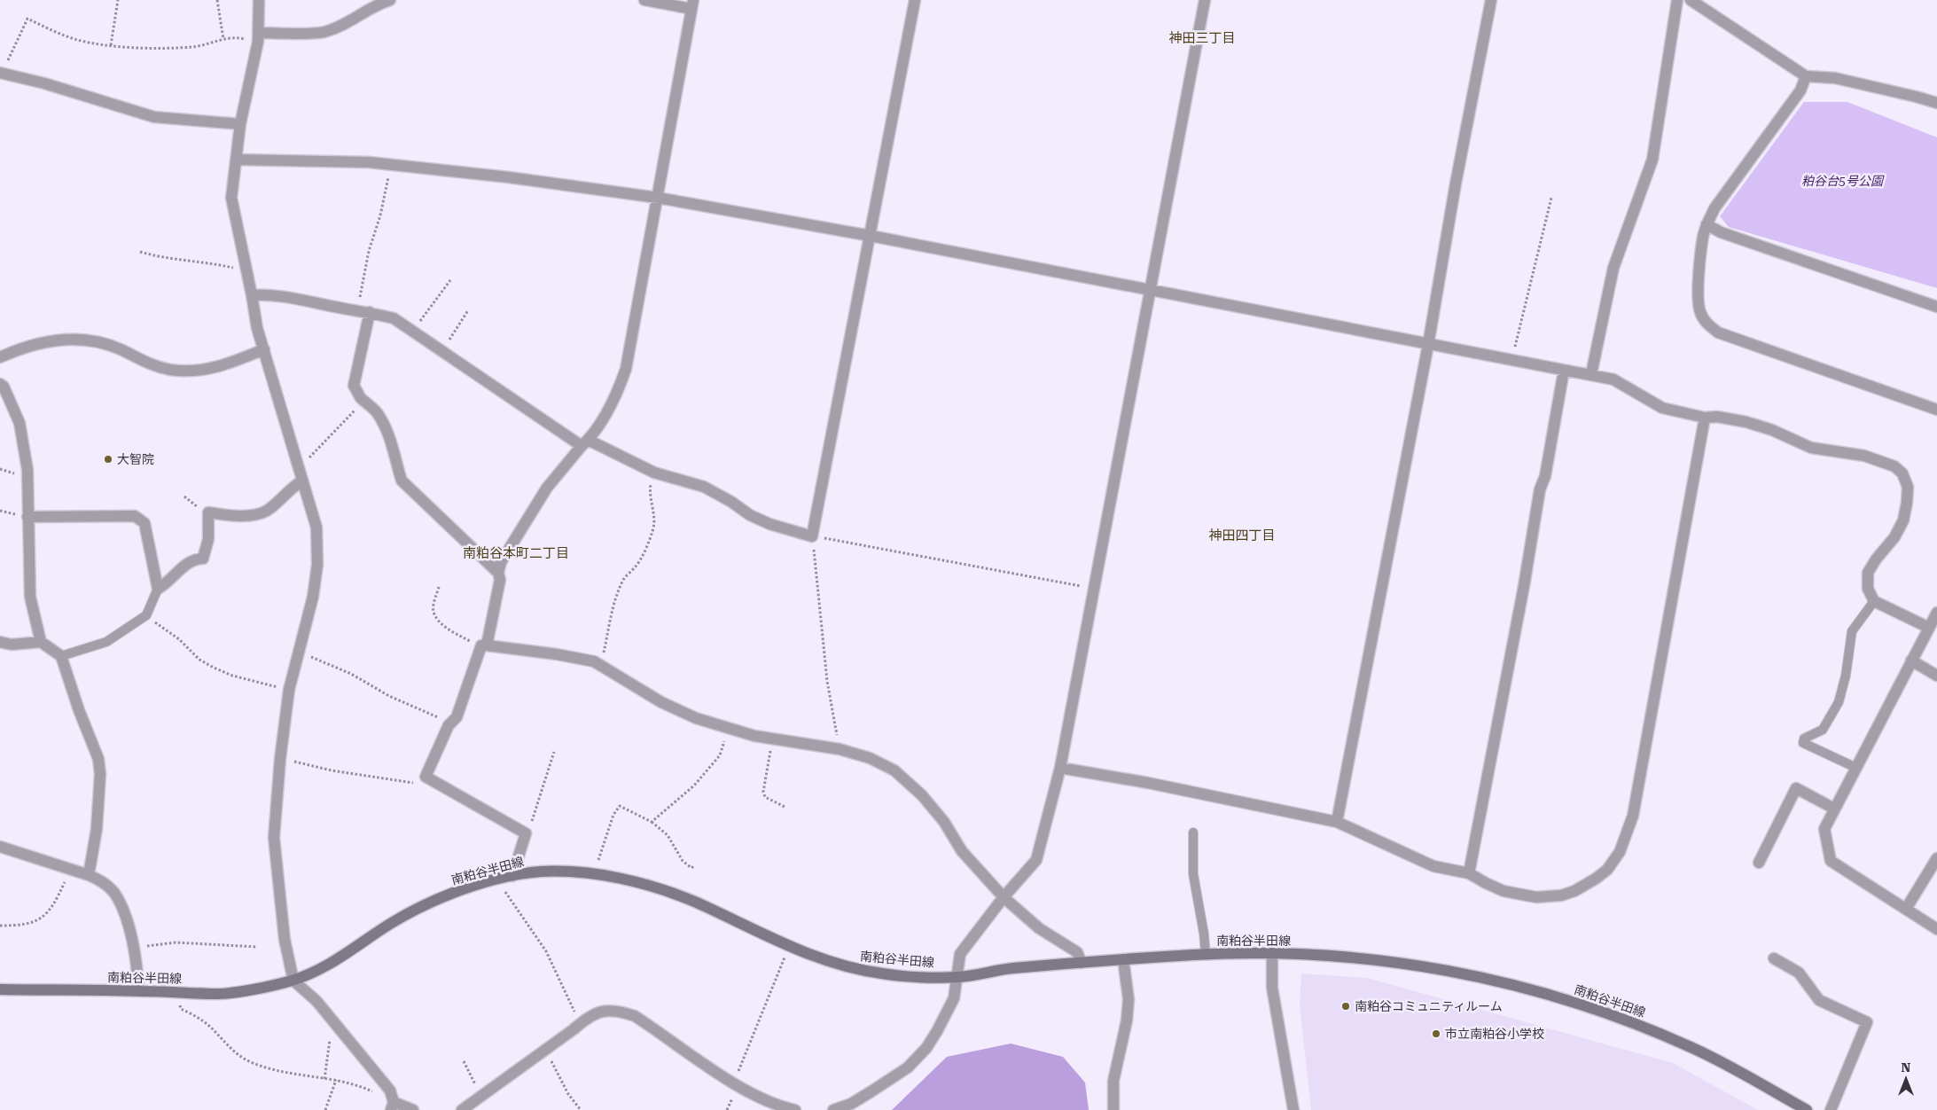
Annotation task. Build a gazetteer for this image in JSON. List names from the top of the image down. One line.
{"streets":{"main road":["南粕谷半田線"]},"districts":["神田三丁目","神田四丁目","南粕谷本町二丁目"],"parks":["粕谷台5号公園"],"places":["大智院","南粕谷コミュニティルーム","市立南粕谷小学校"],"north":"top"}
